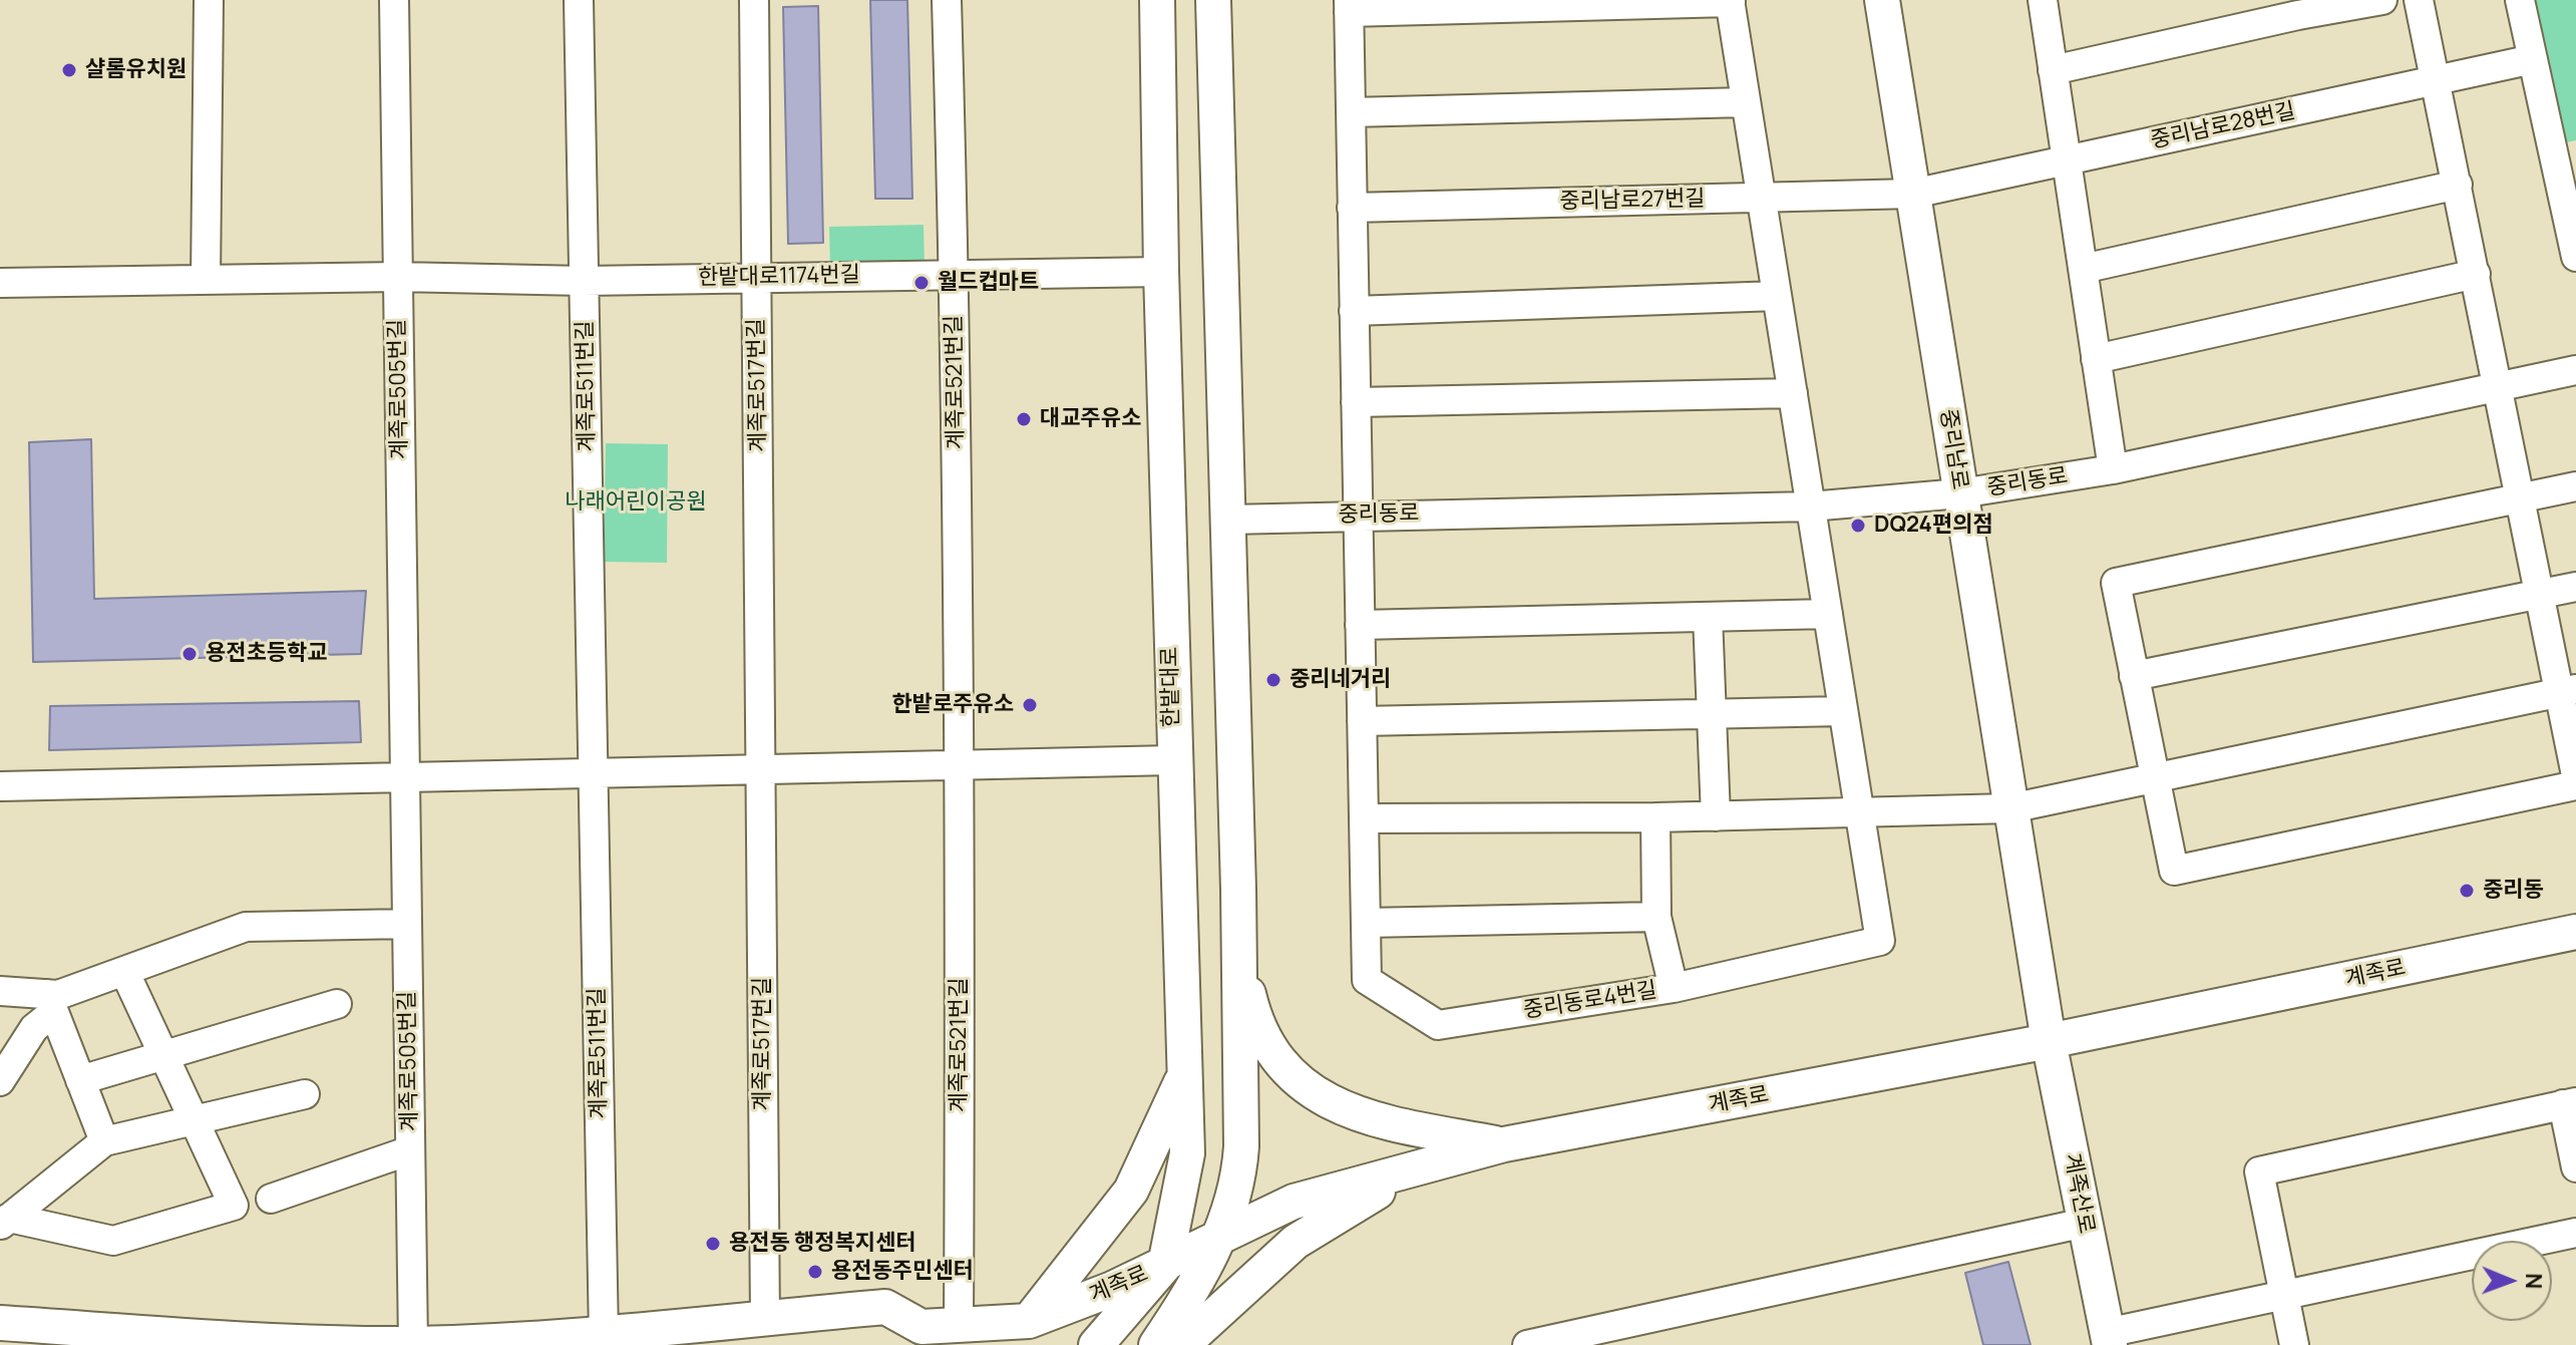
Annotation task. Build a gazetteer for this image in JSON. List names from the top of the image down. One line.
{"streets":{"main road":["중리남로","한밭대로","계족로","계족산로"],"street":["중리남로28번길","중리남로27번길","한밭대로1174번길","계족로521번길","계족로517번길","계족로511번길","계족로505번길","중리동로","중리동로4번길"]},"crossings":[["중리남로28번길","중리남로27번길"],["중리남로28번길","중리남로"],["중리남로27번길","중리남로"],["중리남로27번길","중리동로4번길"],["한밭대로1174번길","계족로521번길"],["한밭대로1174번길","계족로517번길"],["한밭대로1174번길","계족로511번길"],["한밭대로1174번길","계족로505번길"],["한밭대로1174번길","한밭대로"],["계족로521번길","계족로"],["중리남로","중리동로"],["중리남로","계족로"],["중리남로","계족산로"],["중리동로","중리동로4번길"],["한밭대로","계족로"],["계족로","계족산로"]],"parks":["나래어린이공원"],"places":["샬롬유치원","월드컵마트","대교주유소","DQ24편의점","용전초등학교","중리네거리","한밭로주유소","중리동","용전동 행정복지센터","용전동주민센터"],"north":"right"}
